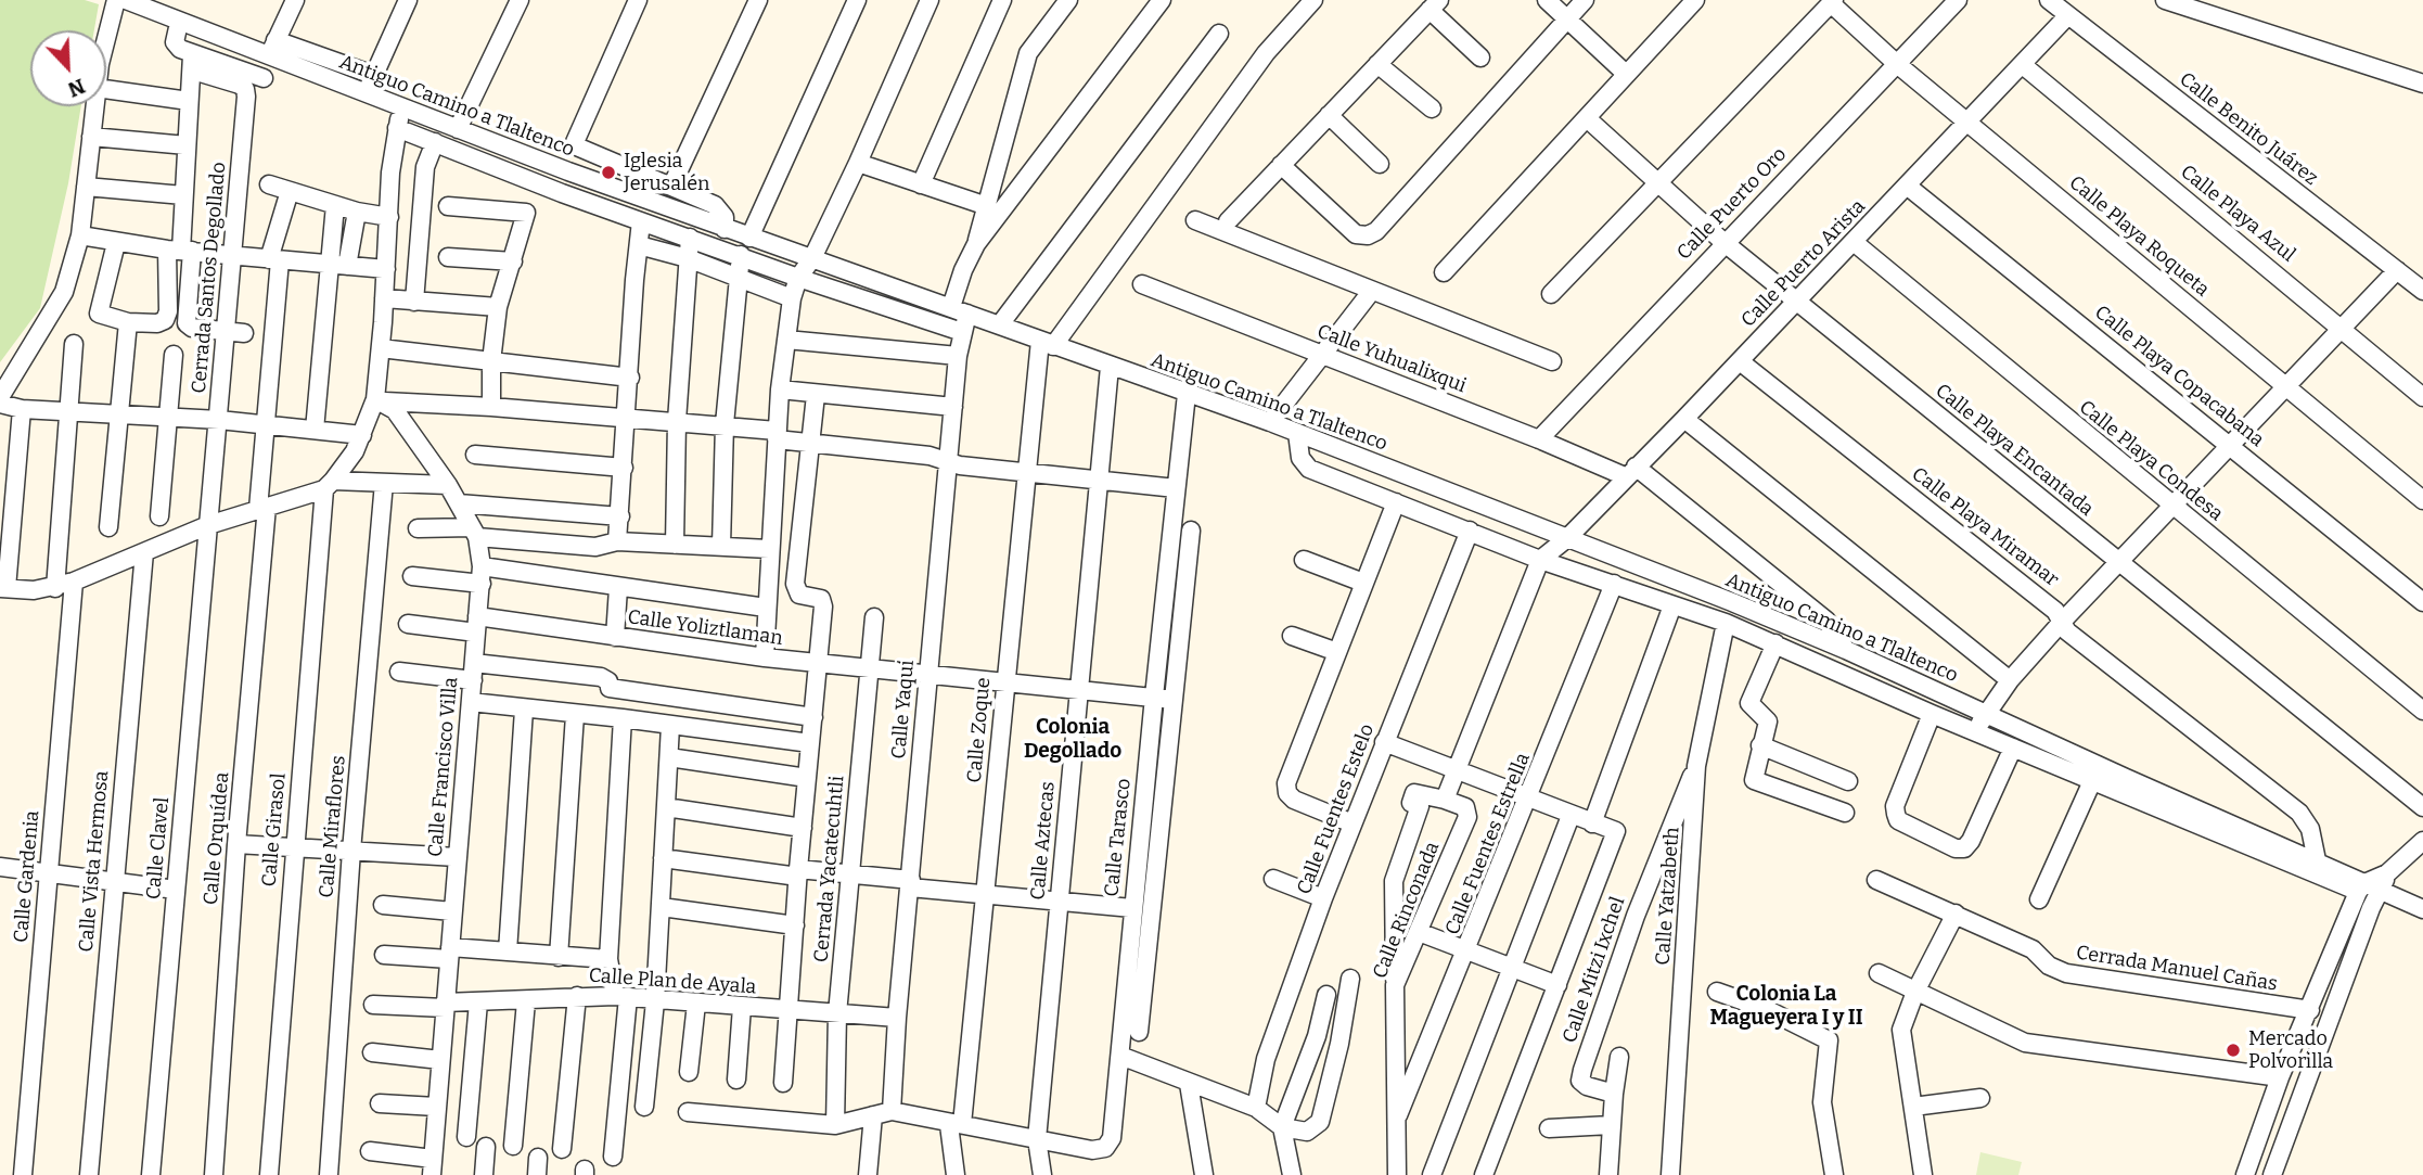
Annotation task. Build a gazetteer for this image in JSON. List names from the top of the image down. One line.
{"streets":{"street":["Antiguo Camino a Tlaltenco","Calle Benito Juárez","Calle Puerto Oro","Calle Playa Azul","Calle Playa Roqueta","Calle Puerto Arista","Cerrada Santos Degollado","Calle Yuhualixqui","Calle Playa Copacabana","Calle Playa Encantada","Calle Playa Condesa","Calle Playa Miramar","Calle Yoliztlaman","Calle Yaqui","Calle Zoque","Calle Francisco Villa","Calle Fuentes Estelo","Calle Miraflores","Calle Girasol","Calle Tarasco","Calle Orquídea","Calle Aztecas","Calle Fuentes Estrella","Calle Clavel","Calle Vista Hermosa","Cerrada Yacatecuhtli","Calle Gardenia","Calle Yatzabeth","Calle Rinconada","Cerrada Manuel Cañas","Calle Mitzi Ixchel","Calle Plan de Ayala"]},"crossings":[["Antiguo Camino a Tlaltenco","Calle Puerto Arista"],["Antiguo Camino a Tlaltenco","Calle Yuhualixqui"],["Antiguo Camino a Tlaltenco","Calle Playa Miramar"],["Antiguo Camino a Tlaltenco","Calle Yaqui"],["Antiguo Camino a Tlaltenco","Calle Zoque"],["Antiguo Camino a Tlaltenco","Calle Tarasco"],["Antiguo Camino a Tlaltenco","Calle Aztecas"],["Calle Benito Juárez","Calle Puerto Arista"],["Calle Puerto Oro","Calle Playa Roqueta"],["Calle Puerto Oro","Calle Yuhualixqui"],["Calle Puerto Oro","Calle Playa Encantada"],["Calle Playa Azul","Calle Puerto Arista"],["Calle Playa Roqueta","Calle Puerto Arista"],["Calle Puerto Arista","Calle Yuhualixqui"],["Calle Puerto Arista","Calle Playa Copacabana"],["Calle Puerto Arista","Calle Playa Encantada"],["Calle Puerto Arista","Calle Playa Condesa"],["Calle Puerto Arista","Calle Playa Miramar"],["Cerrada Santos Degollado","Calle Clavel"],["Calle Yoliztlaman","Calle Yaqui"],["Calle Yoliztlaman","Calle Zoque"],["Calle Yoliztlaman","Calle Francisco Villa"],["Calle Yoliztlaman","Calle Tarasco"],["Calle Yoliztlaman","Calle Aztecas"],["Calle Yoliztlaman","Cerrada Yacatecuhtli"],["Calle Yaqui","Calle Plan de Ayala"],["Calle Francisco Villa","Calle Plan de Ayala"],["Calle Tarasco","Calle Aztecas"],["Calle Fuentes Estrella","Calle Rinconada"],["Cerrada Yacatecuhtli","Calle Plan de Ayala"],["Calle Yatzabeth","Calle Mitzi Ixchel"]],"districts":["Colonia Degollado","Colonia La Magueyera I y II"],"places":["Iglesia Jerusalén","Mercado Polvorilla"],"north":"bottom right"}
